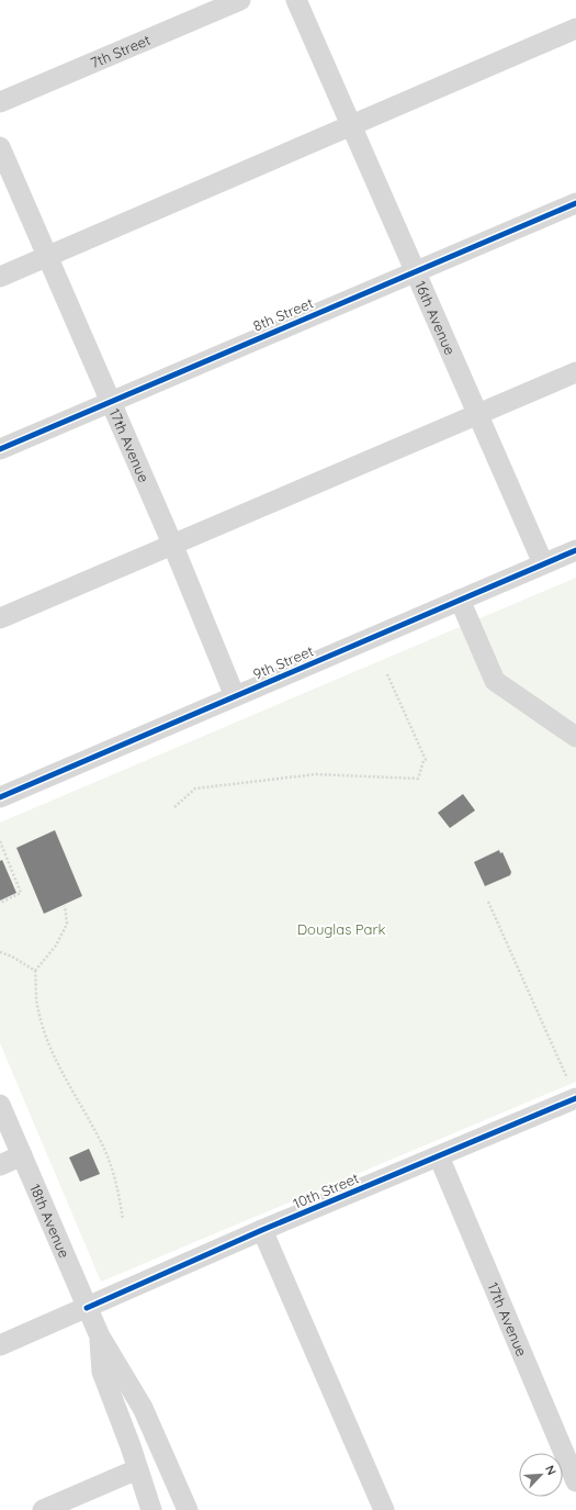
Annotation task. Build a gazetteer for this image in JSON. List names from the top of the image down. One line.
{"streets":{"street":["7th Street","8th Street","16th Avenue","17th Avenue","9th Street","10th Street","18th Avenue"]},"crossings":[["8th Street","16th Avenue"],["8th Street","17th Avenue"],["16th Avenue","9th Street"],["17th Avenue","9th Street"],["17th Avenue","10th Street"],["10th Street","18th Avenue"]],"parks":["Douglas Park"],"north":"top right"}
